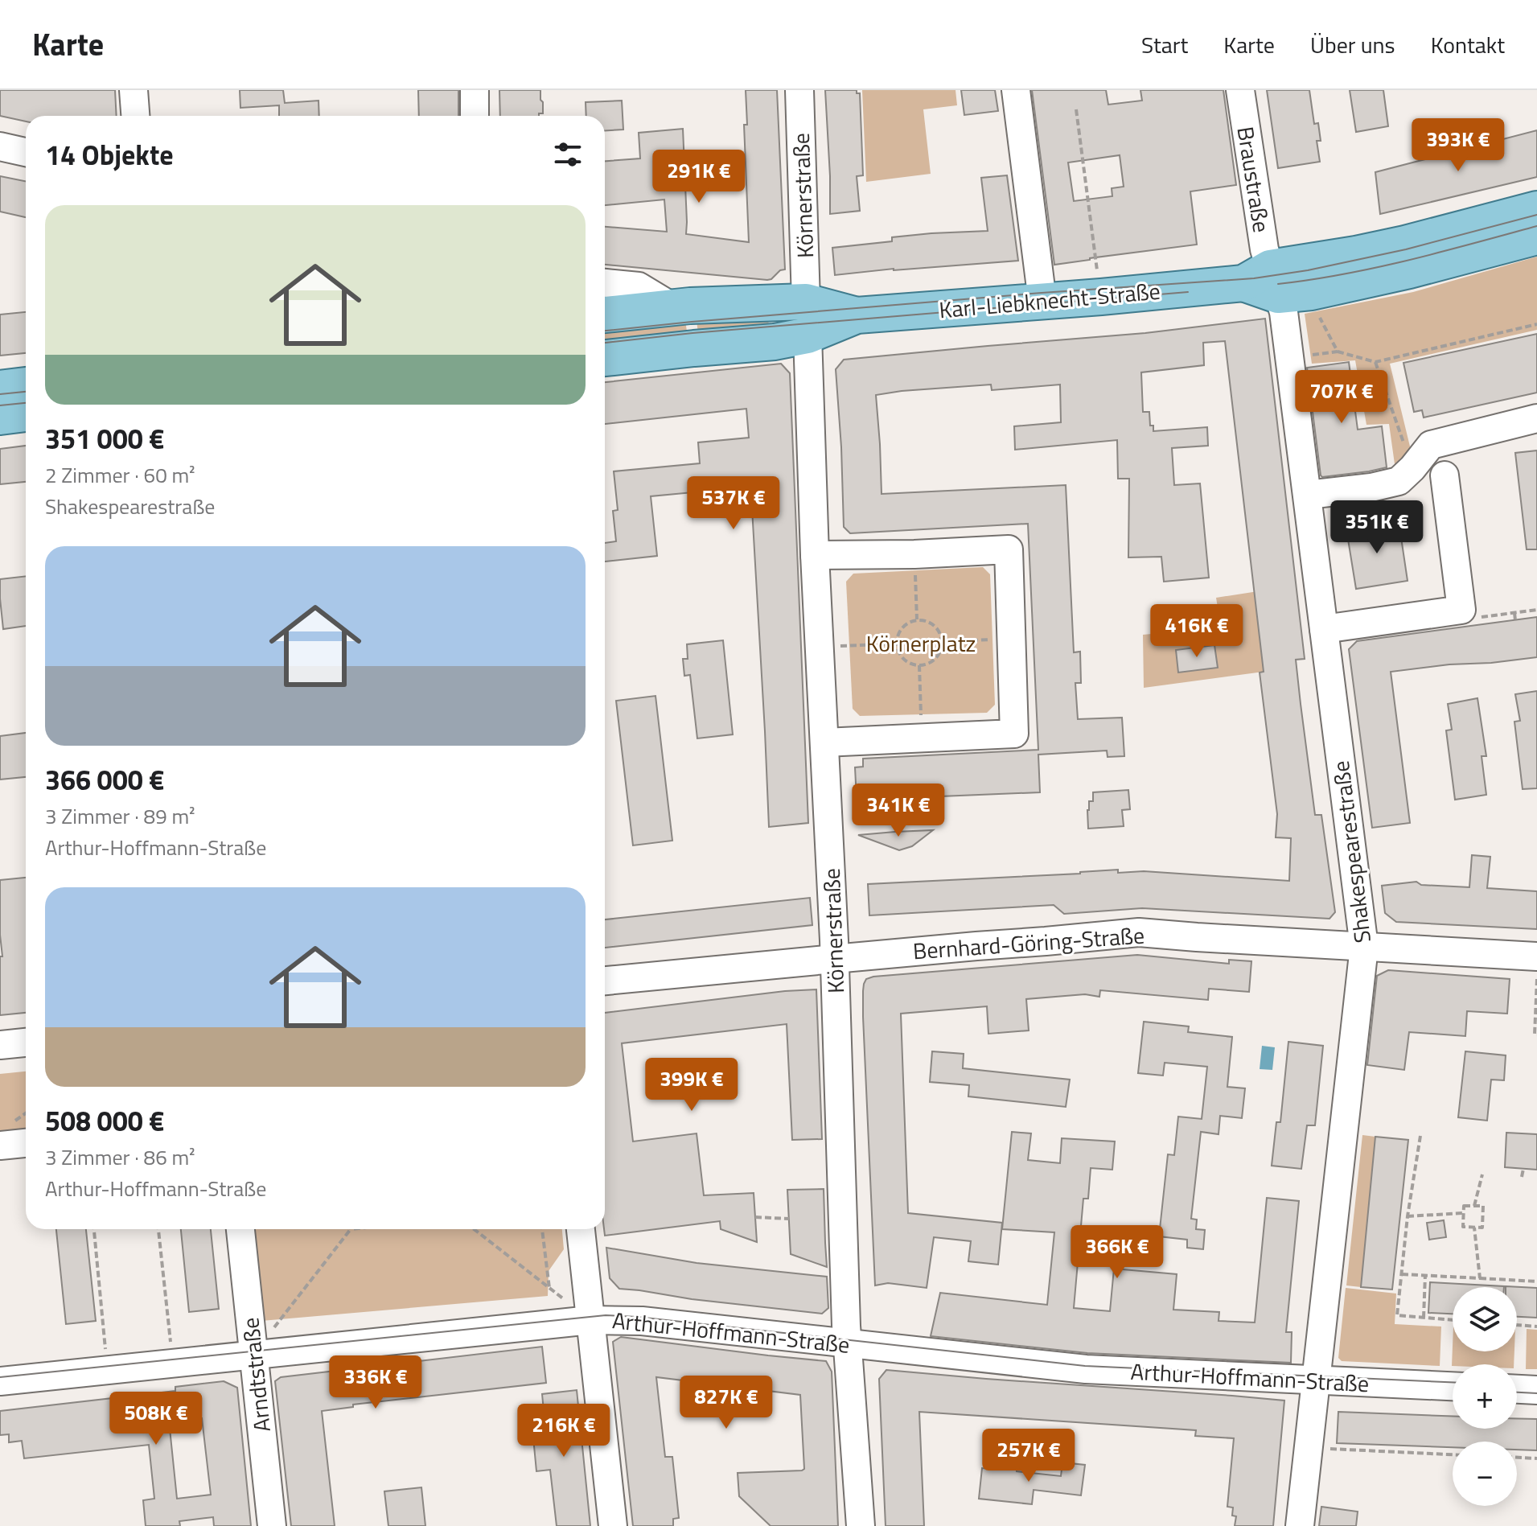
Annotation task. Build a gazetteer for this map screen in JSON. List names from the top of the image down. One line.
{"streets":{"main road":["Karl-Liebknecht-Straße"],"street":["Braustraße","Körnerstraße","Shakespearestraße","Bernhard-Göring-Straße","Arthur-Hoffmann-Straße","Arndtstraße"]},"crossings":[["Braustraße","Karl-Liebknecht-Straße"],["Braustraße","Shakespearestraße"],["Körnerstraße","Karl-Liebknecht-Straße"],["Körnerstraße","Bernhard-Göring-Straße"],["Körnerstraße","Arthur-Hoffmann-Straße"],["Karl-Liebknecht-Straße","Shakespearestraße"],["Shakespearestraße","Bernhard-Göring-Straße"],["Shakespearestraße","Arthur-Hoffmann-Straße"],["Arthur-Hoffmann-Straße","Arndtstraße"]],"parks":["Körnerplatz"],"page":{"header":"Karte","nav":["Start","Karte","Über uns","Kontakt"],"heading":"14 Objekte","price":["393K €","291K €","707K €","537K €","351K €","416K €","341K €","399K €","366K €","336K €","827K €","508K €","216K €","257K €"],"list":[{"name":"351 000 €","note":"2 Zimmer · 60 m² · Shakespearestraße"},{"name":"366 000 €","note":"3 Zimmer · 89 m² · Arthur-Hoffmann-Straße"},{"name":"508 000 €","note":"3 Zimmer · 86 m² · Arthur-Hoffmann-Straße"}],"map_buttons":["+","−"]}}
